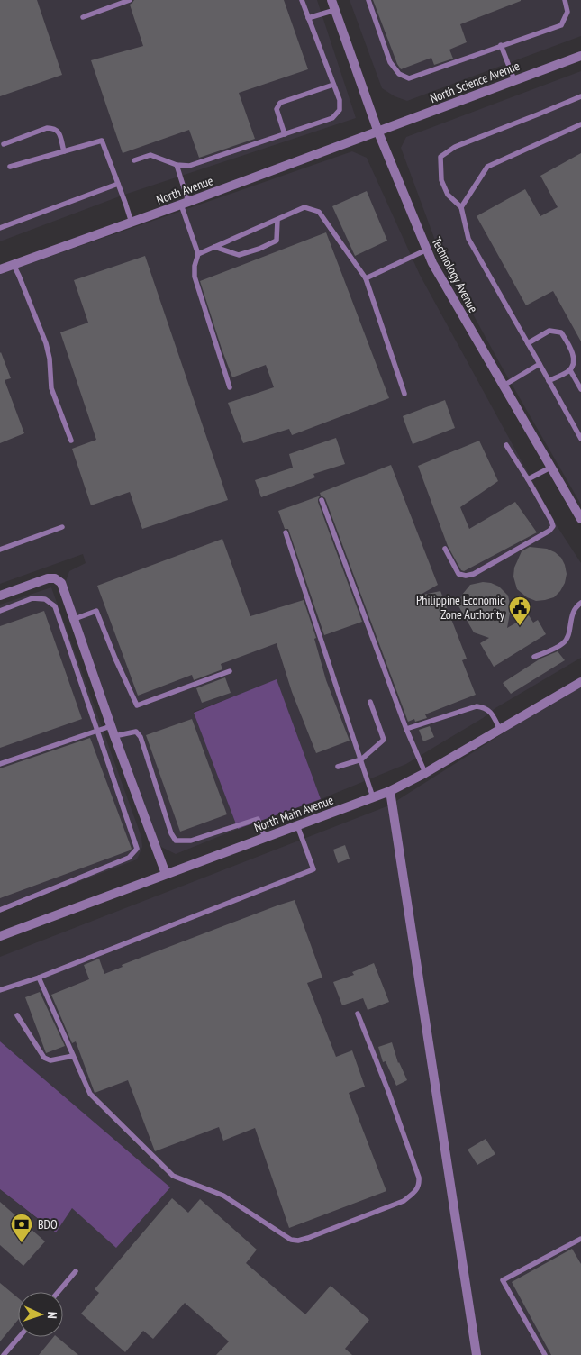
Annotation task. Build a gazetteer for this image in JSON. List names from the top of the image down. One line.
{"streets":{"street":["North Science Avenue","North Avenue","Technology Avenue","North Main Avenue"]},"crossings":[["North Science Avenue","North Avenue"],["North Science Avenue","Technology Avenue"],["North Avenue","Technology Avenue"]],"places":{"public building":["Philippine Economic Zone Authority"],"bank":["BDO"]},"north":"right"}
